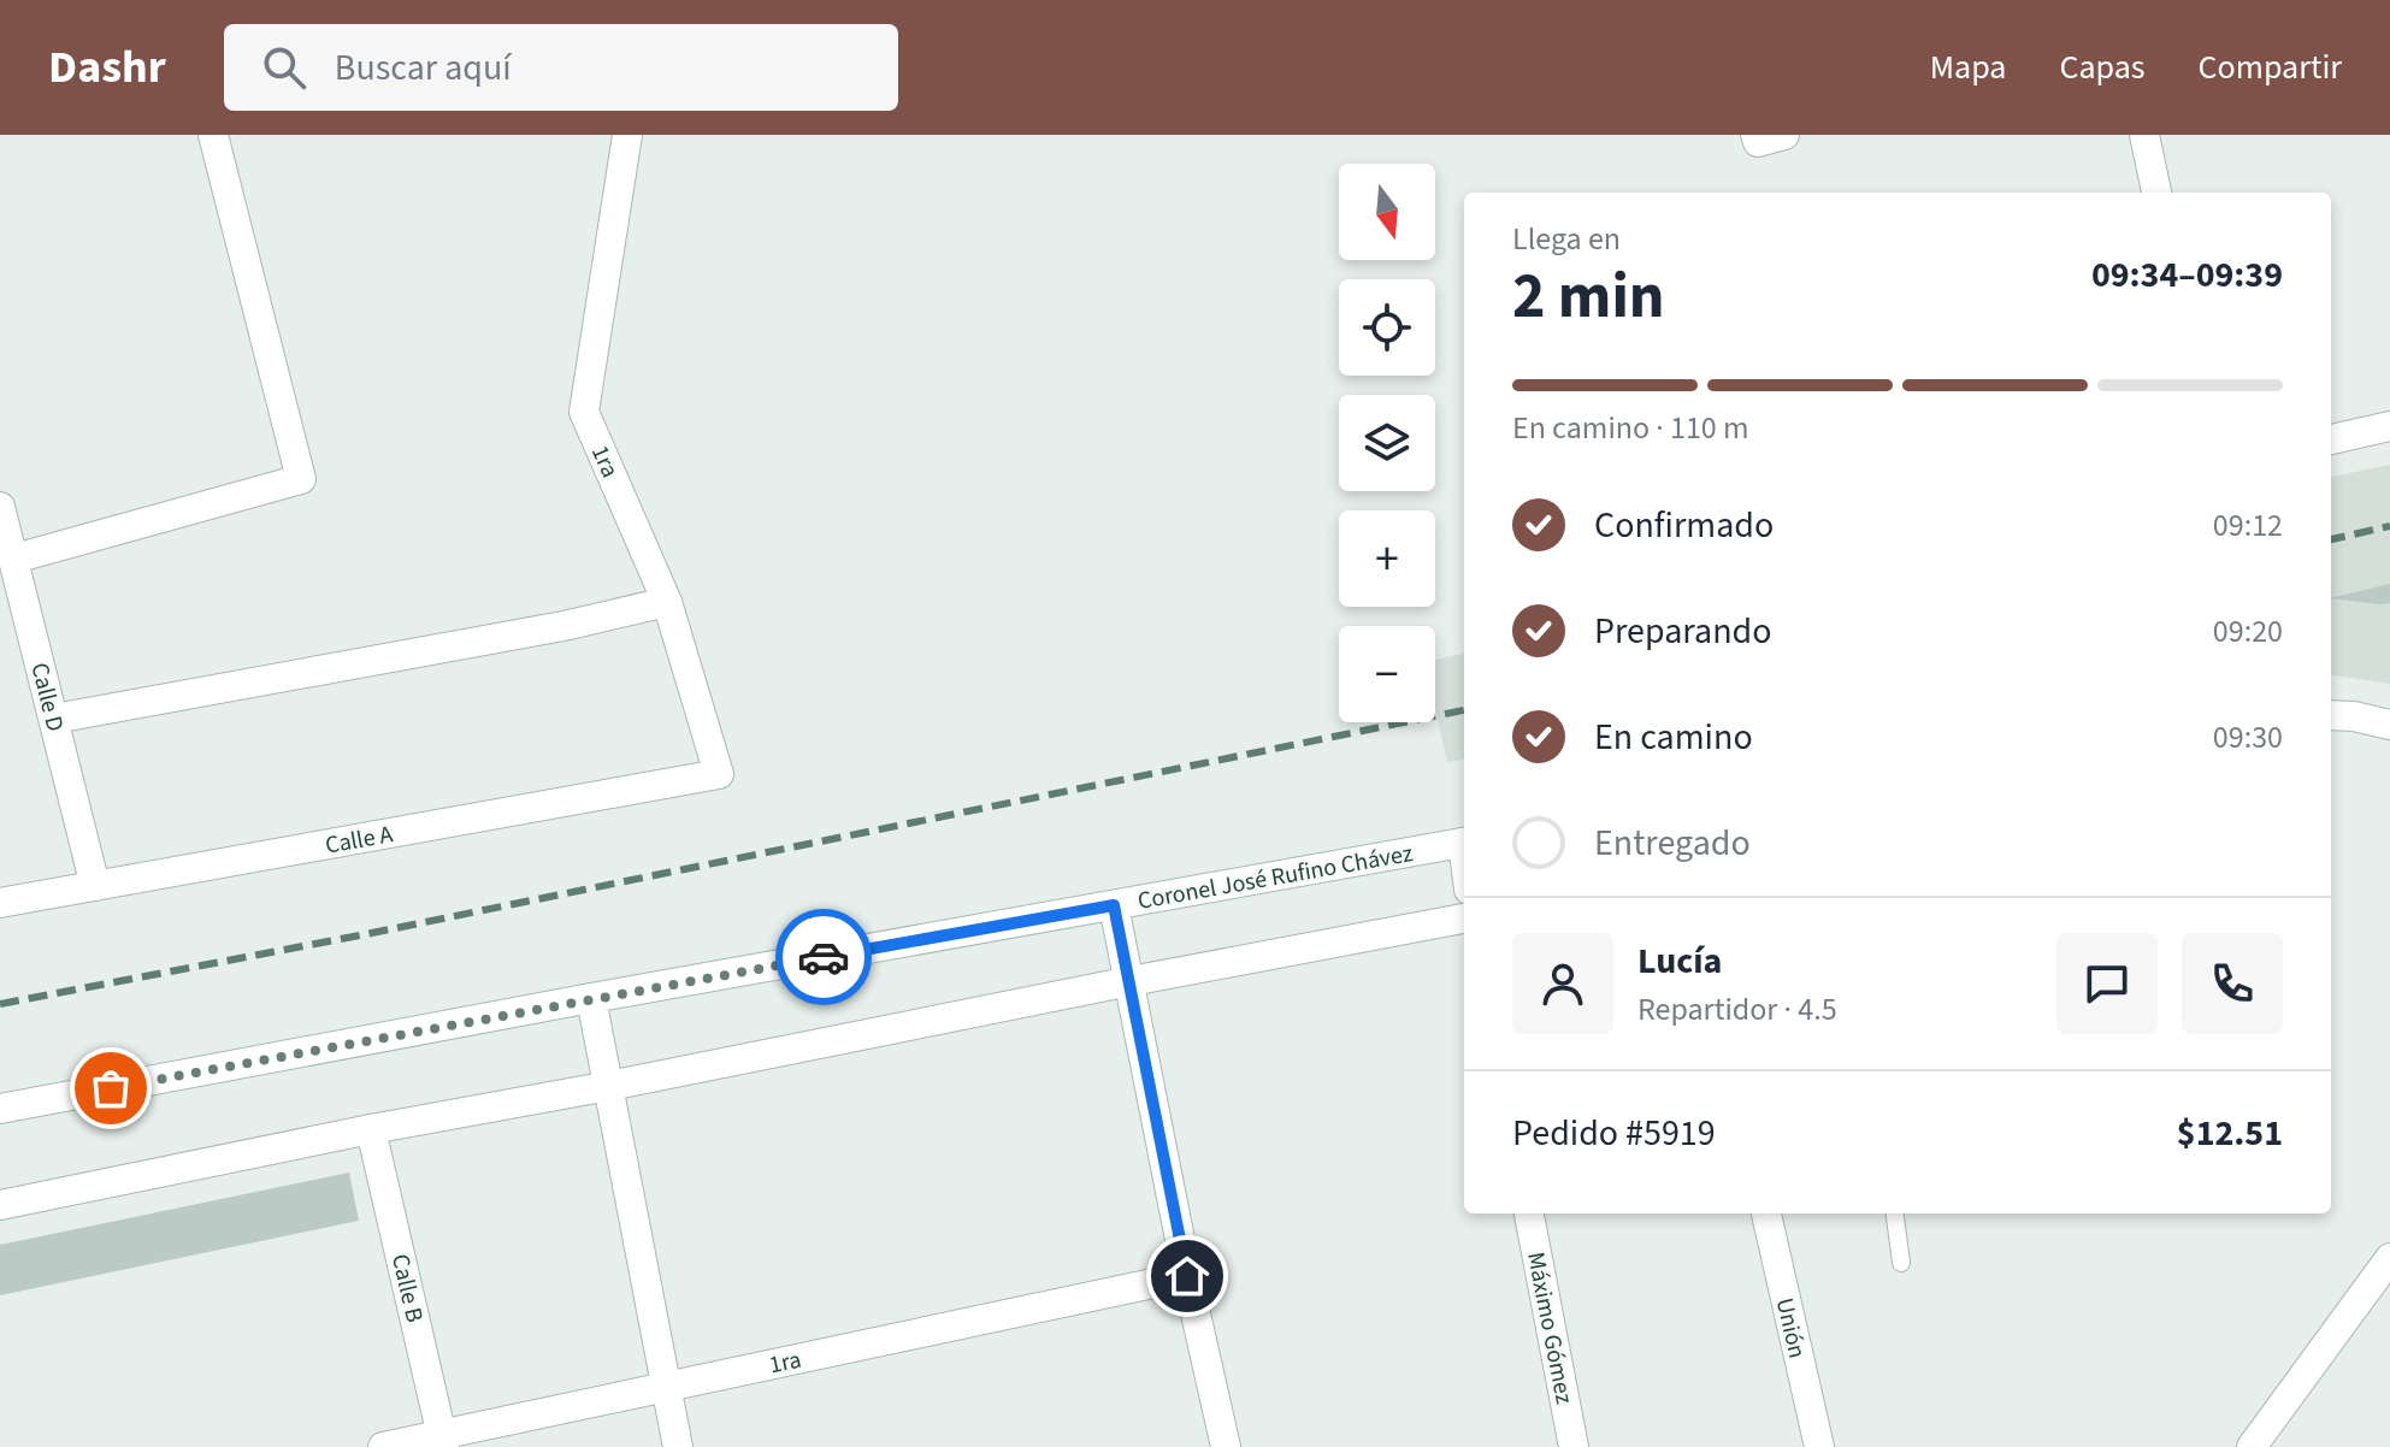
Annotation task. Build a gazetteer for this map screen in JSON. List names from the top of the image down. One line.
{"streets":{"street":["1ra","Calle D","Calle A","Coronel José Rufino Chávez","Calle B","Máximo Gómez","Unión"]},"crossings":[["1ra","Calle A"],["1ra","Calle B"],["Calle D","Calle A"]],"north":"bottom","page":{"header":"Dashr","search":"Buscar aquí","nav":["Mapa","Capas","Compartir"],"map_buttons":["+","−"],"heading":["2 min","Llega en","09:34–09:39"],"panel":["Lucía","Repartidor · 4.5","Pedido #5919","$12.51"],"bar":"En camino · 110 m","list":[["Confirmado","09:12"],["Preparando","09:20"],["En camino","09:30"],"Entregado"]}}
